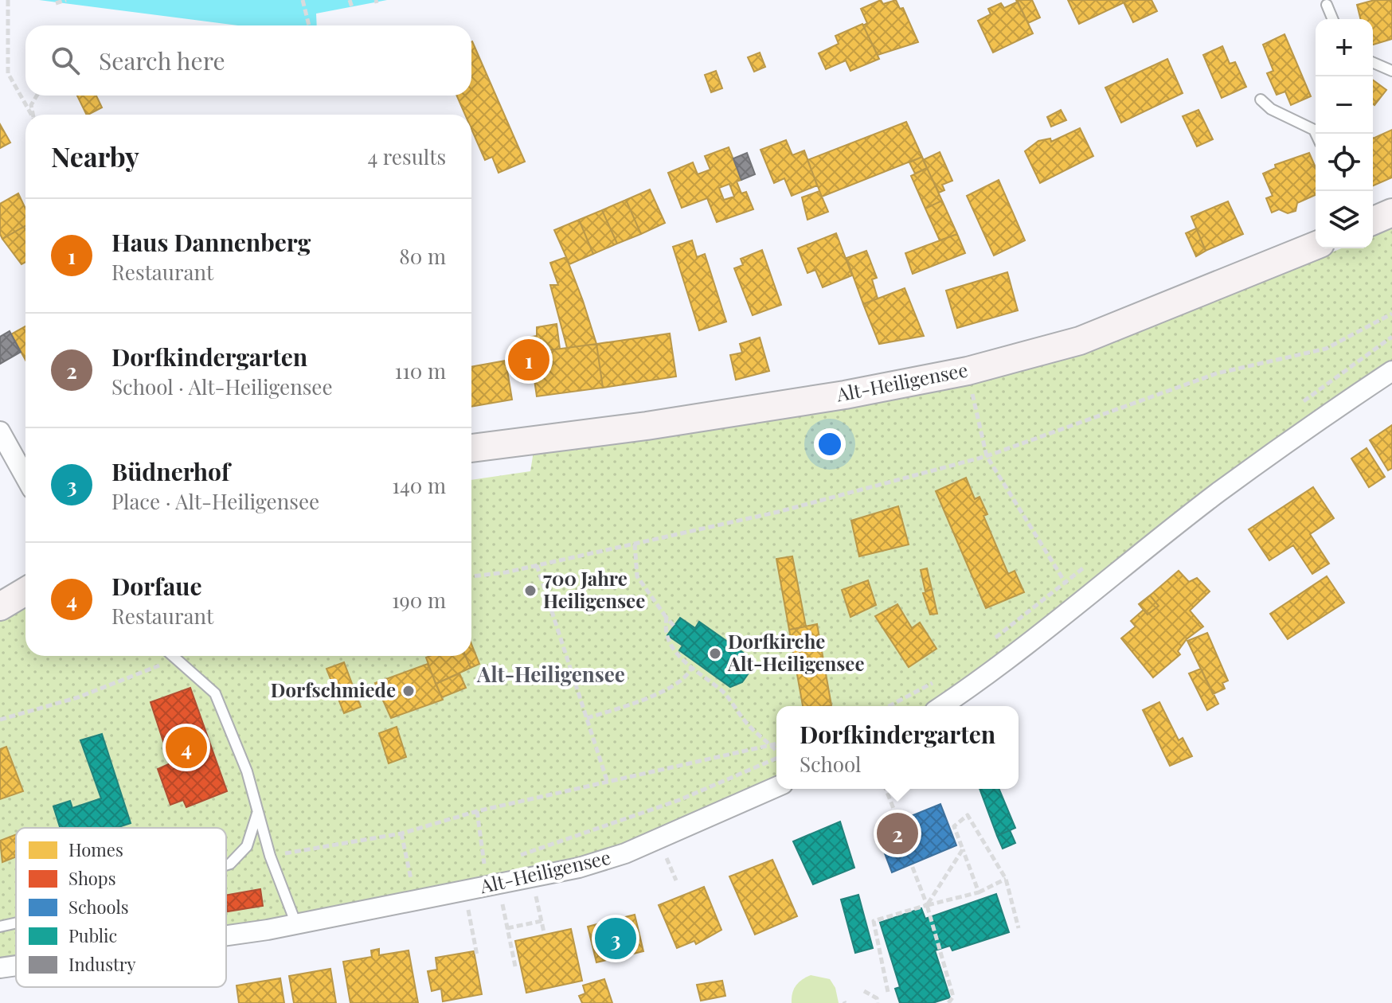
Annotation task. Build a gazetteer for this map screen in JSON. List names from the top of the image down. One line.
{"streets":{"main road":["Alt-Heiligensee"]},"districts":["Alt-Heiligensee"],"places":["700 Jahre Heiligensee","Dorfkirche Alt-Heiligensee","Dorfschmiede"],"legend":["Homes","Shops","Schools","Public","Industry"],"page":{"map_buttons":["+","−"],"search":"Search here","heading":["Nearby","4 results"],"list":[{"mark":"1","name":"Haus Dannenberg","note":"Restaurant","value":"80 m"},{"mark":"2","name":"Dorfkindergarten","note":"School · Alt-Heiligensee","value":"110 m"},{"mark":"3","name":"Büdnerhof","note":"Place · Alt-Heiligensee","value":"140 m"},{"mark":"4","name":"Dorfaue","note":"Restaurant","value":"190 m"}],"pins":["1","4","2","3"],"popup":["Dorfkindergarten","School"]}}
